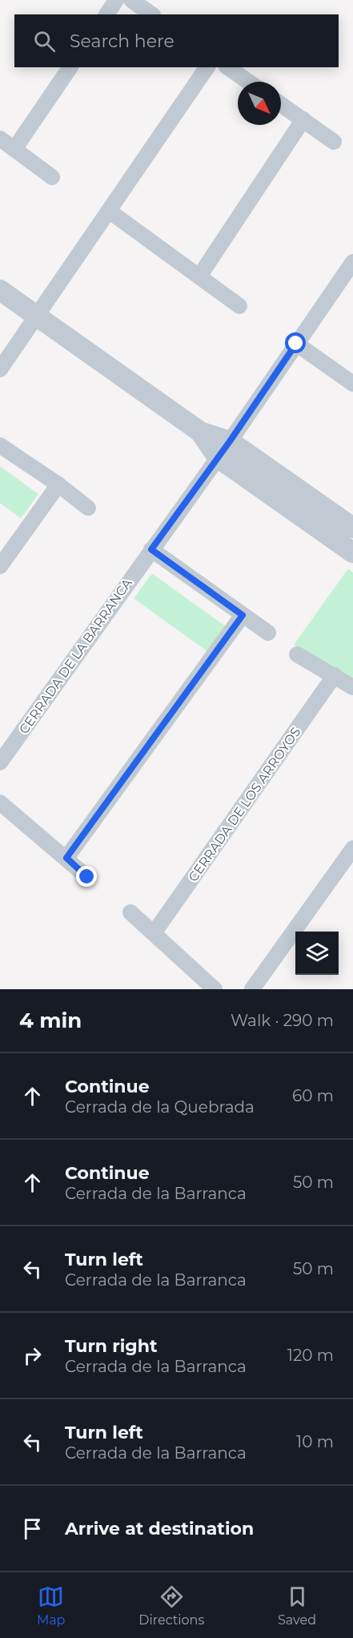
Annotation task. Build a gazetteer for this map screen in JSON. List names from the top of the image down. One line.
{"streets":{"street":["CERRADA DE LA BARRANCA","CERRADA DE LOS ARROYOS"]},"north":"bottom right","page":{"search":"Search here","heading":["4 min","Walk · 290 m"],"list":[["Continue","Cerrada de la Quebrada","60 m"],["Continue","Cerrada de la Barranca","50 m"],["Turn left","Cerrada de la Barranca","50 m"],["Turn right","Cerrada de la Barranca","120 m"],["Turn left","Cerrada de la Barranca","10 m"],"Arrive at destination"],"nav":["Map","Directions","Saved"]}}
